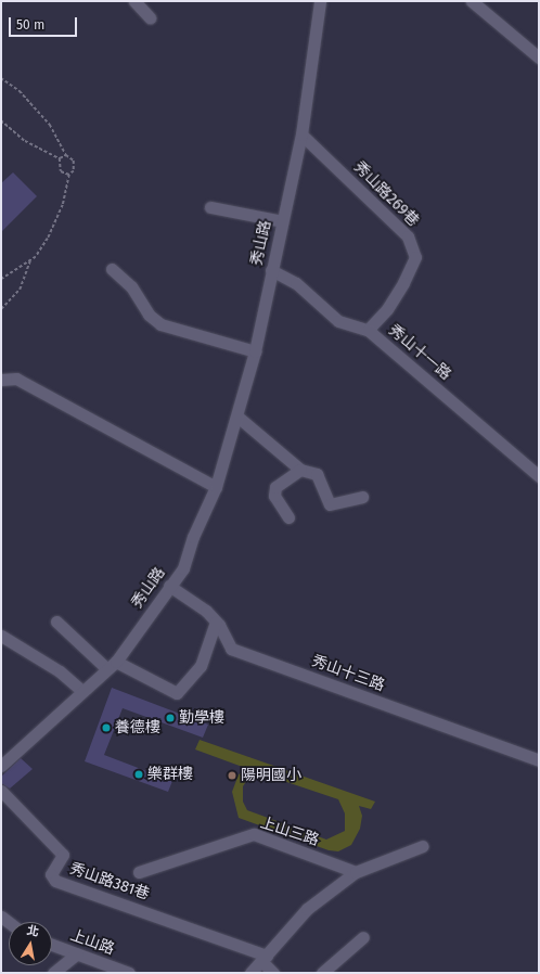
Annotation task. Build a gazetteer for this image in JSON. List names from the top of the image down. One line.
{"streets":{"street":["秀山路269巷","秀山路","秀山十一路","秀山十三路","上山三路","秀山路381巷","上山路"]},"crossings":[["秀山路269巷","秀山路"],["秀山路269巷","秀山十一路"],["秀山路","秀山十一路"],["秀山路","秀山十三路"]],"places":["勤學樓","養德樓","樂群樓","陽明國小"],"scale_bar":"50 m","north":"top"}
